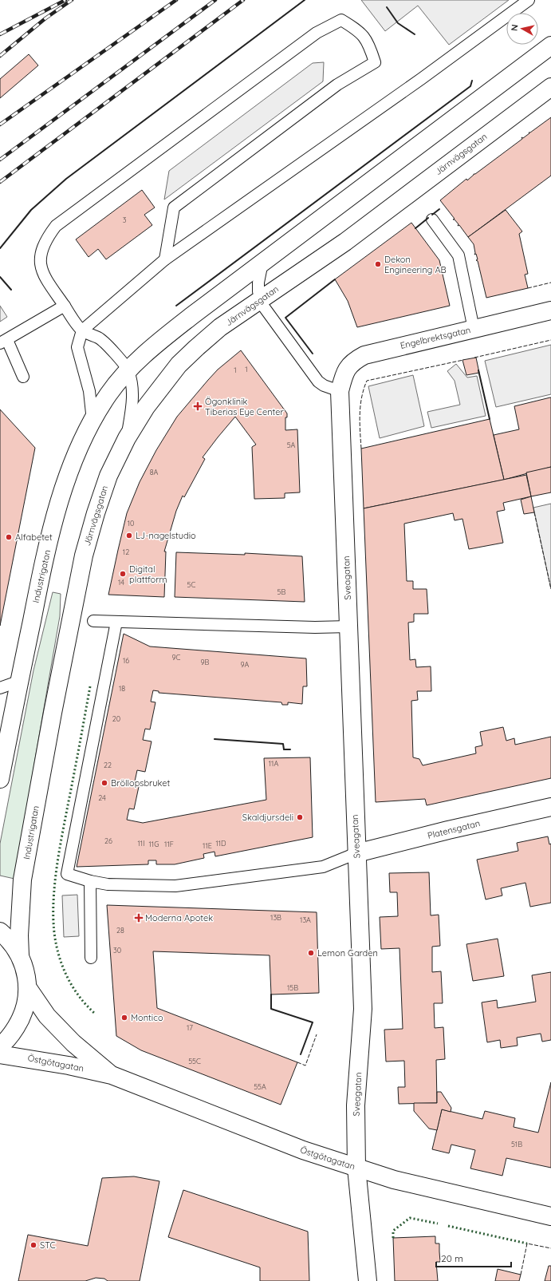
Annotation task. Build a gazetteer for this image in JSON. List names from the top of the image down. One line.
{"streets":{"main road":["Järnvägsgatan","Engelbrektsgatan","Industrigatan","Sveagatan","Platensgatan","Östgötagatan"]},"crossings":[["Järnvägsgatan","Industrigatan"],["Engelbrektsgatan","Sveagatan"],["Sveagatan","Platensgatan"],["Sveagatan","Östgötagatan"]],"places":{"other":["Dekon Engineering AB","LJ-nagelstudio","Alfabetet","Digital plattform","Bröllopsbruket","Skaldjursdeli","Lemon Garden","Montico","STC"],"health":["Ögonklinik Tiberias Eye Center","Moderna Apotek"]},"house_numbers":["3","1","1","5A","8A","10","12","14","5C","5B","9C","16","9B","9A","18","20","11A","22","24","26","11I","11D","11G","11F","11E","13B","13A","28","30","15B","17","55C","55A","51B"],"scale_bar":"20 m","north":"left"}
